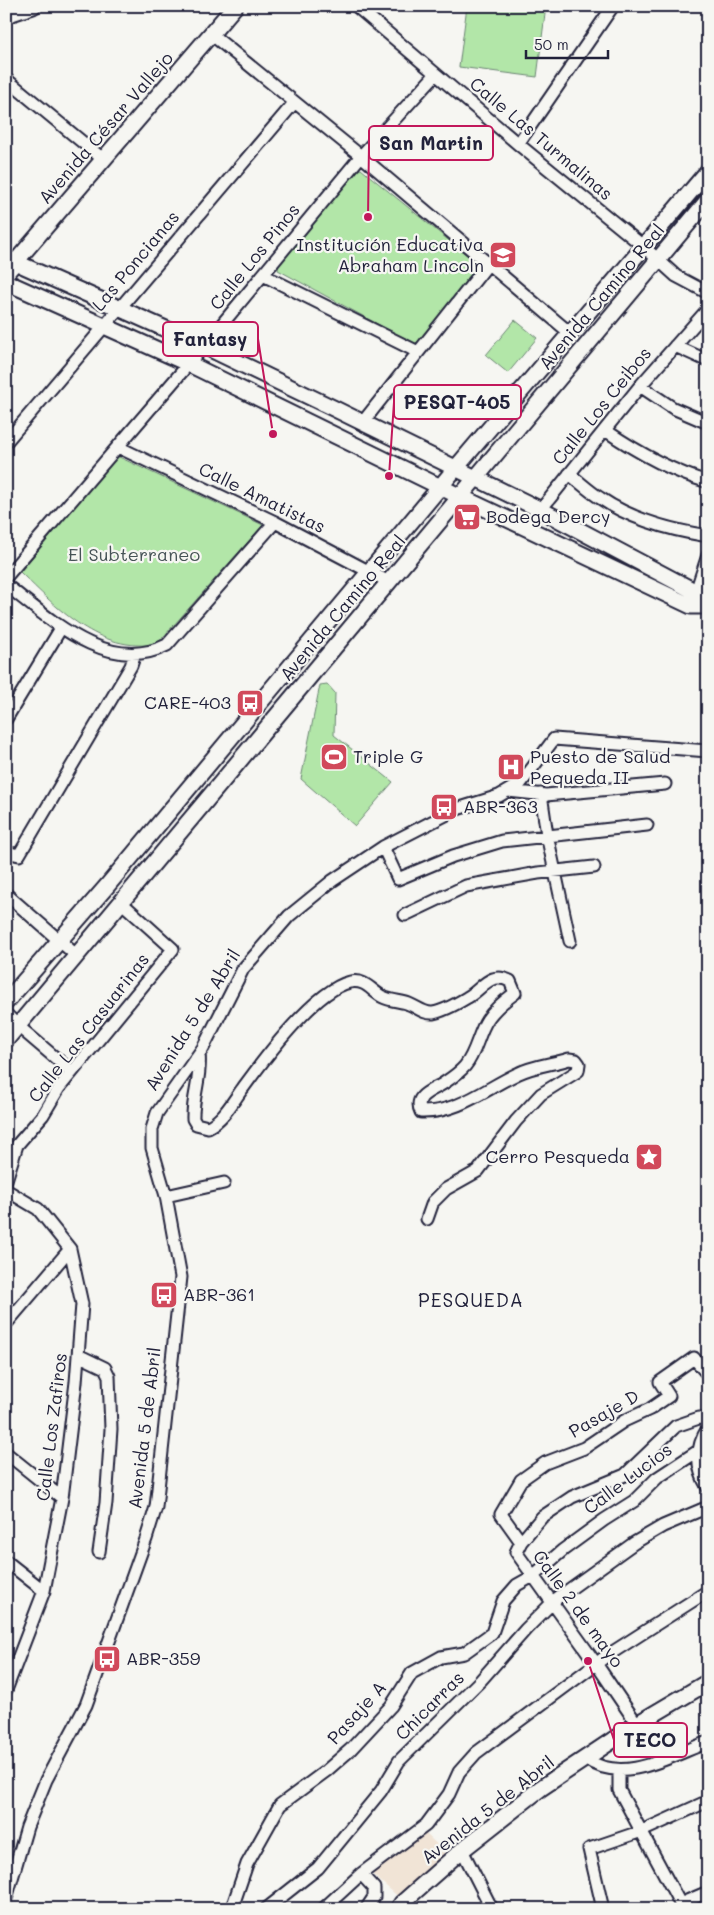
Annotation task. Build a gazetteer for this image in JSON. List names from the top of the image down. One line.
{"streets":{"street":["Avenida César Vallejo","Calle Las Turmalinas","Calle Los Pinos","Las Poncianas","Avenida Camino Real","Calle Los Ceibos","Calle Amatistas","Avenida 5 de Abril","Calle Las Casuarinas","Pasaje D","Calle Los Zafiros","Calle Lucios","Calle 2 de mayo","Chicarras","Pasaje A"]},"crossings":[["Calle Las Turmalinas","Calle Los Pinos"],["Calle Las Turmalinas","Avenida Camino Real"],["Calle Los Pinos","Calle Amatistas"],["Avenida Camino Real","Calle Amatistas"],["Avenida Camino Real","Calle Las Casuarinas"],["Avenida 5 de Abril","Calle 2 de mayo"],["Pasaje D","Calle 2 de mayo"],["Calle Lucios","Calle 2 de mayo"],["Calle Lucios","Pasaje A"],["Calle 2 de mayo","Chicarras"],["Calle 2 de mayo","Pasaje A"]],"districts":["PESQUEDA"],"parks":["El Subterraneo"],"places":{"other":["San Martin","Fantasy","PESQT-405","TECO"],"school or university":["Institución Educativa Abraham Lincoln"],"supermarket":["Bodega Dercy"],"bus stop":["CARE-403","ABR-363","ABR-361","ABR-359"],"sports":["Triple G"],"hospital":["Puesto de Salud Pequeda II"],"place":["Cerro Pesqueda"]},"scale_bar":"50 m"}
